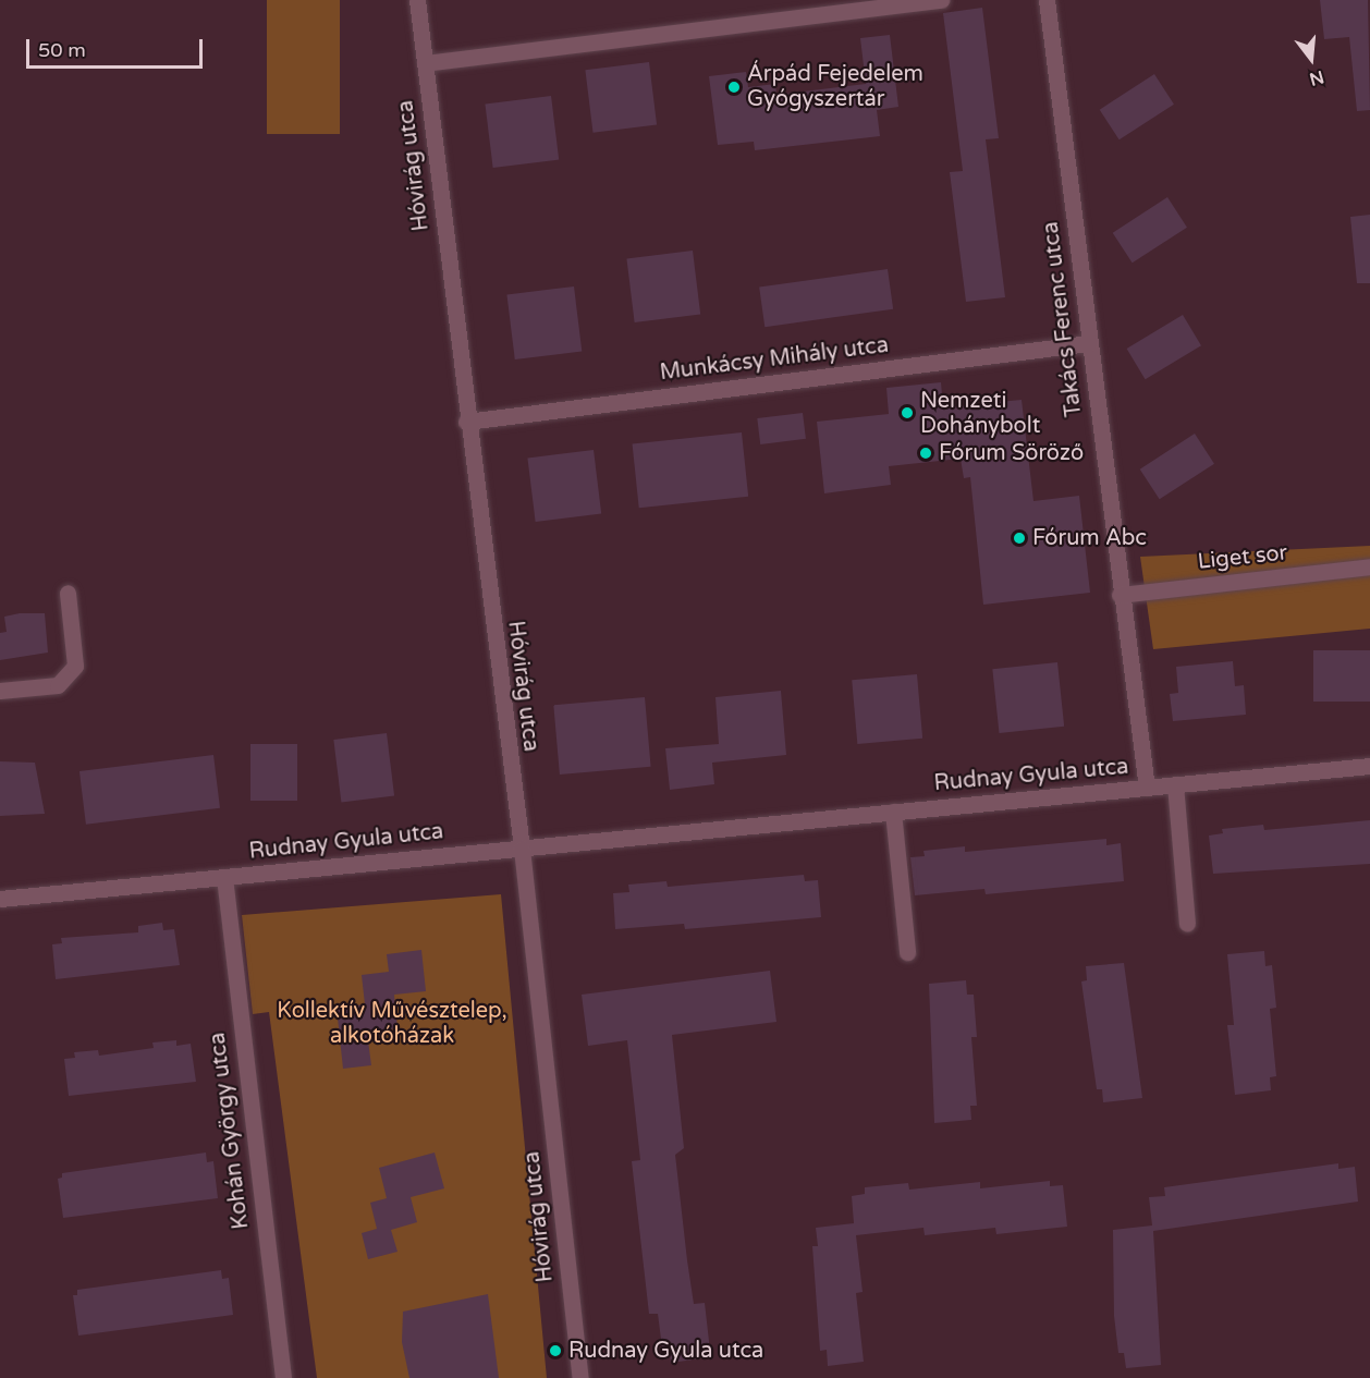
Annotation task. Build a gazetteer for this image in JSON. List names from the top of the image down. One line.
{"streets":{"street":["Hóvirág utca","Takács Ferenc utca","Munkácsy Mihály utca","Liget sor","Rudnay Gyula utca","Kohán György utca"]},"crossings":[["Hóvirág utca","Munkácsy Mihály utca"],["Hóvirág utca","Rudnay Gyula utca"],["Takács Ferenc utca","Munkácsy Mihály utca"],["Takács Ferenc utca","Liget sor"],["Takács Ferenc utca","Rudnay Gyula utca"],["Rudnay Gyula utca","Kohán György utca"]],"parks":["Kollektív Művésztelep, alkotóházak"],"places":["Árpád Fejedelem Gyógyszertár","Nemzeti Dohánybolt","Fórum Söröző","Fórum Abc","Rudnay Gyula utca"],"scale_bar":"50 m","north":"bottom"}
